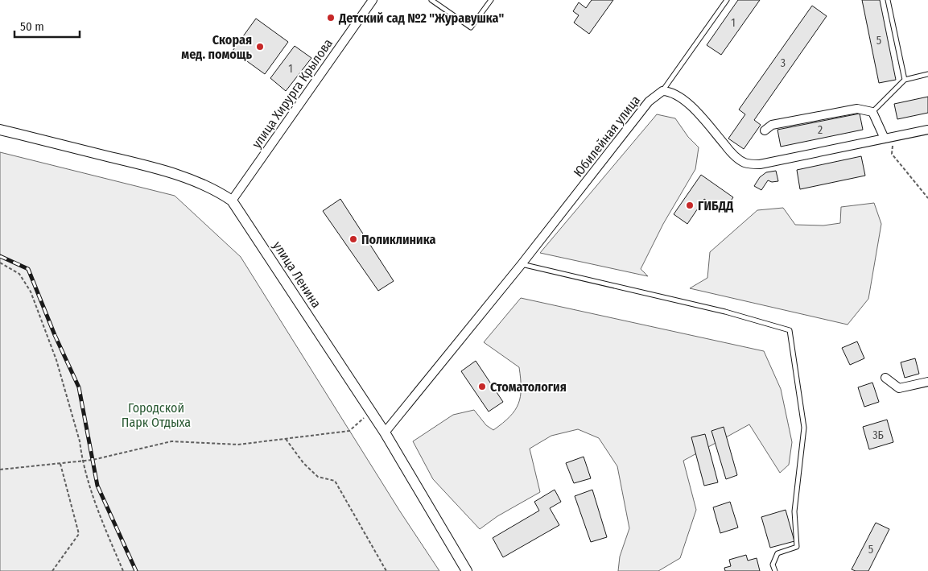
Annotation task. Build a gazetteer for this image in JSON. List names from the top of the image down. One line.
{"streets":{"street":["улица Хирурга Крылова","Юбилейная улица","улица Ленина"]},"crossings":[["улица Хирурга Крылова","улица Ленина"],["Юбилейная улица","улица Ленина"]],"parks":["Городской Парк Отдыха"],"places":["Детский сад №2 \"Журавушка\"","Скорая мед. помощь","ГИБДД","Поликлиника","Стоматология"],"house_numbers":["1","5","3","1","2","3Б","5"],"scale_bar":"50 m"}
